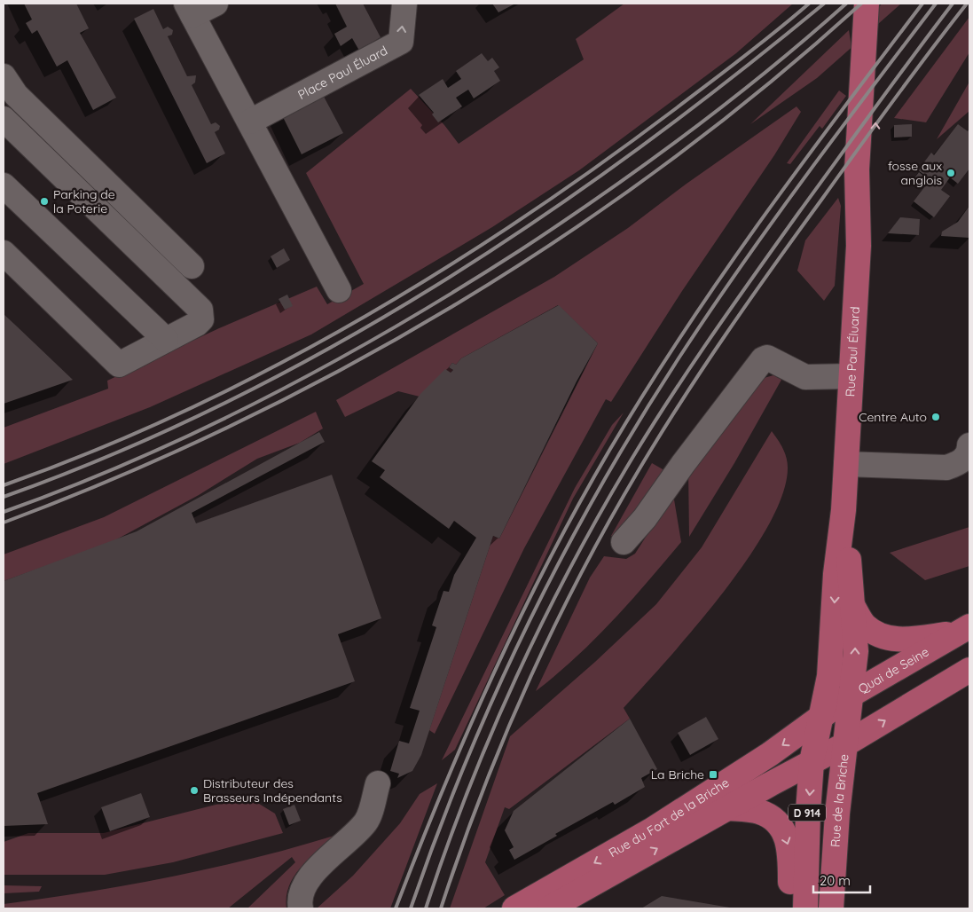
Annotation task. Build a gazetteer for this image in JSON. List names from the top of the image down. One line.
{"streets":{"main road":["Rue Paul Éluard","Quai de Seine","Rue de la Briche","D 914","Rue du Fort de la Briche"],"lane":["Place Paul Éluard"]},"crossings":[["Rue Paul Éluard","Quai de Seine"],["Rue Paul Éluard","Rue de la Briche"],["Rue Paul Éluard","D 914"],["Rue Paul Éluard","Rue du Fort de la Briche"],["Quai de Seine","D 914"],["Quai de Seine","Rue du Fort de la Briche"],["Rue de la Briche","Rue du Fort de la Briche"],["D 914","Rue du Fort de la Briche"]],"one_way":["Place Paul Éluard"],"places":{"other":["fosse aux anglois","Parking de la Poterie","Centre Auto","Distributeur des Brasseurs Indépendants"],"transit":["La Briche"]},"scale_bar":"20 m"}
